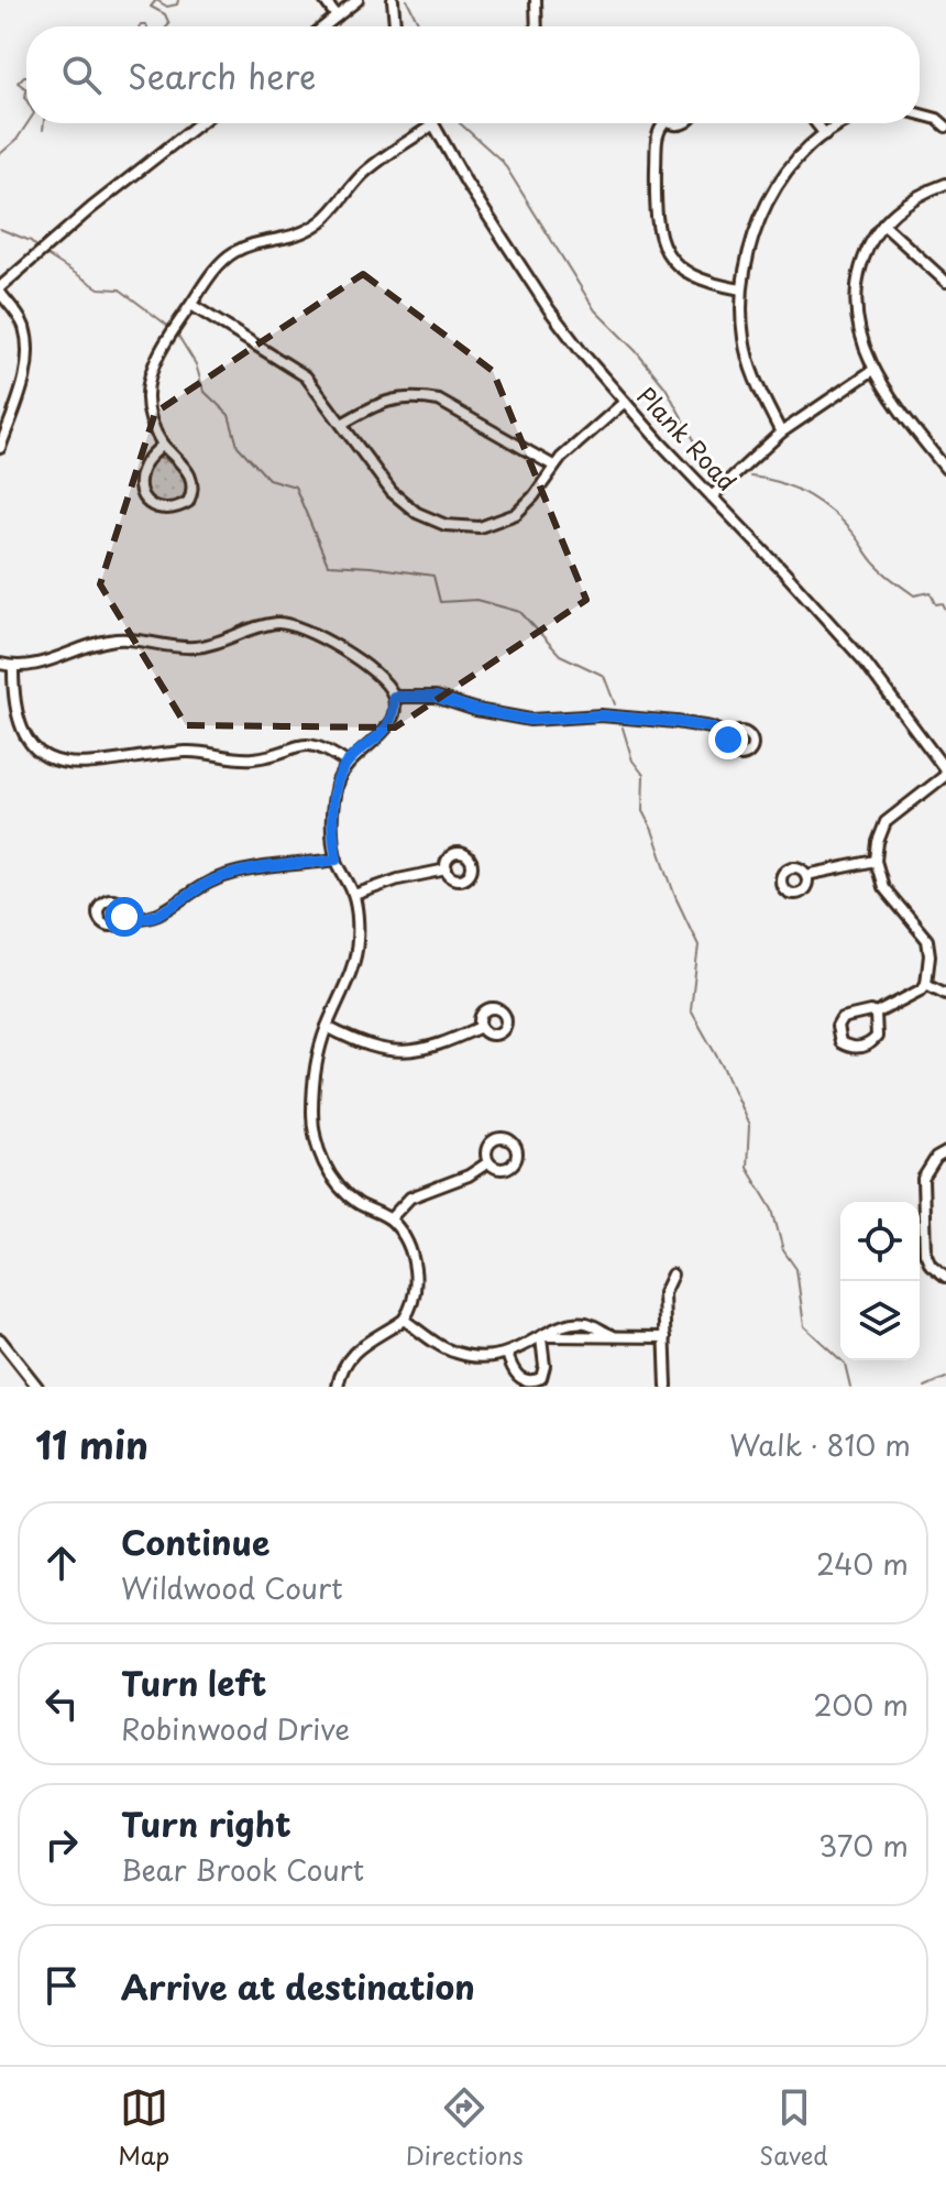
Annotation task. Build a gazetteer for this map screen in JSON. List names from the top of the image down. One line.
{"streets":{"street":["Plank Road"]},"page":{"search":"Search here","heading":["11 min","Walk · 810 m"],"list":[["Continue","Wildwood Court","240 m"],["Turn left","Robinwood Drive","200 m"],["Turn right","Bear Brook Court","370 m"],"Arrive at destination"],"nav":["Map","Directions","Saved"]}}
